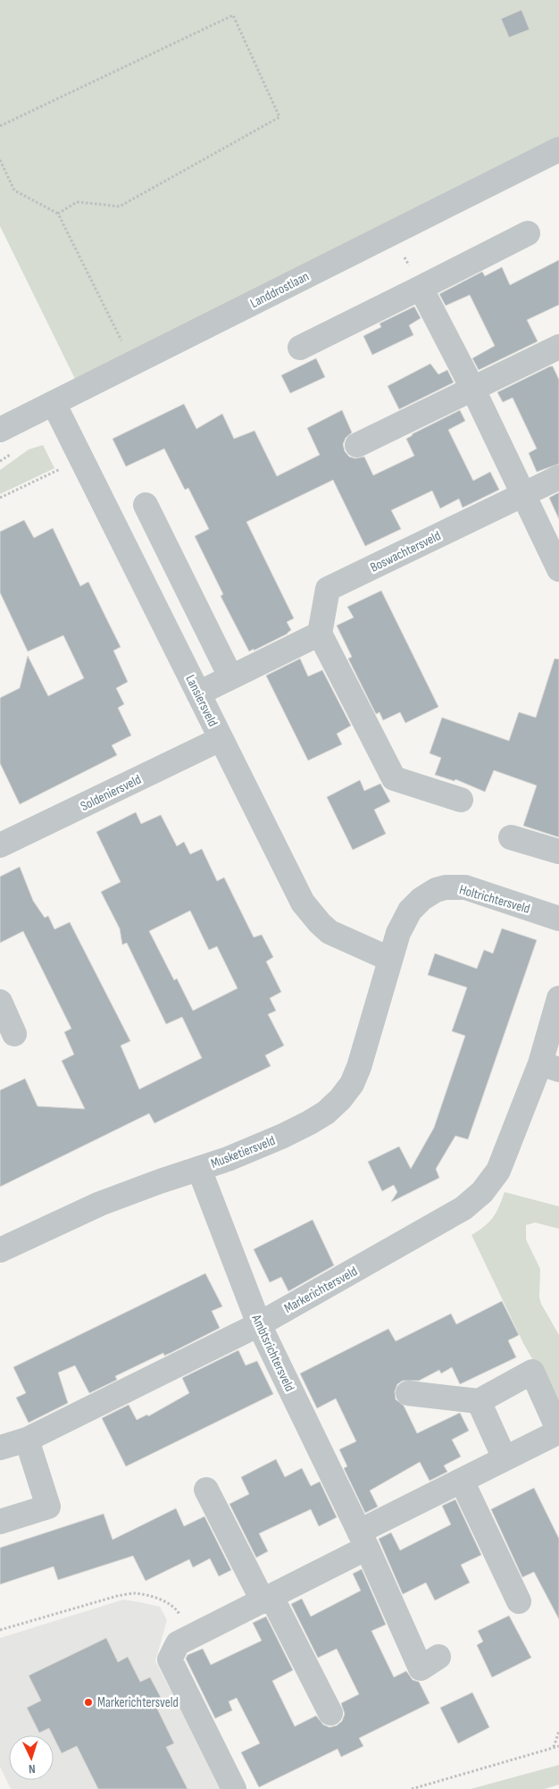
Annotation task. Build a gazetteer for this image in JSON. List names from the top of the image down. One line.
{"streets":{"street":["Landdrostlaan","Boswachtersveld","Lansiersveld","Soldeniersveld","Holtrichtersveld","Musketiersveld","Markerichtersveld","Ambtsrichtersveld"]},"crossings":[["Landdrostlaan","Lansiersveld"],["Lansiersveld","Soldeniersveld"],["Lansiersveld","Holtrichtersveld"],["Lansiersveld","Musketiersveld"],["Holtrichtersveld","Musketiersveld"],["Musketiersveld","Ambtsrichtersveld"],["Markerichtersveld","Ambtsrichtersveld"]],"places":["Markerichtersveld"],"north":"bottom"}
